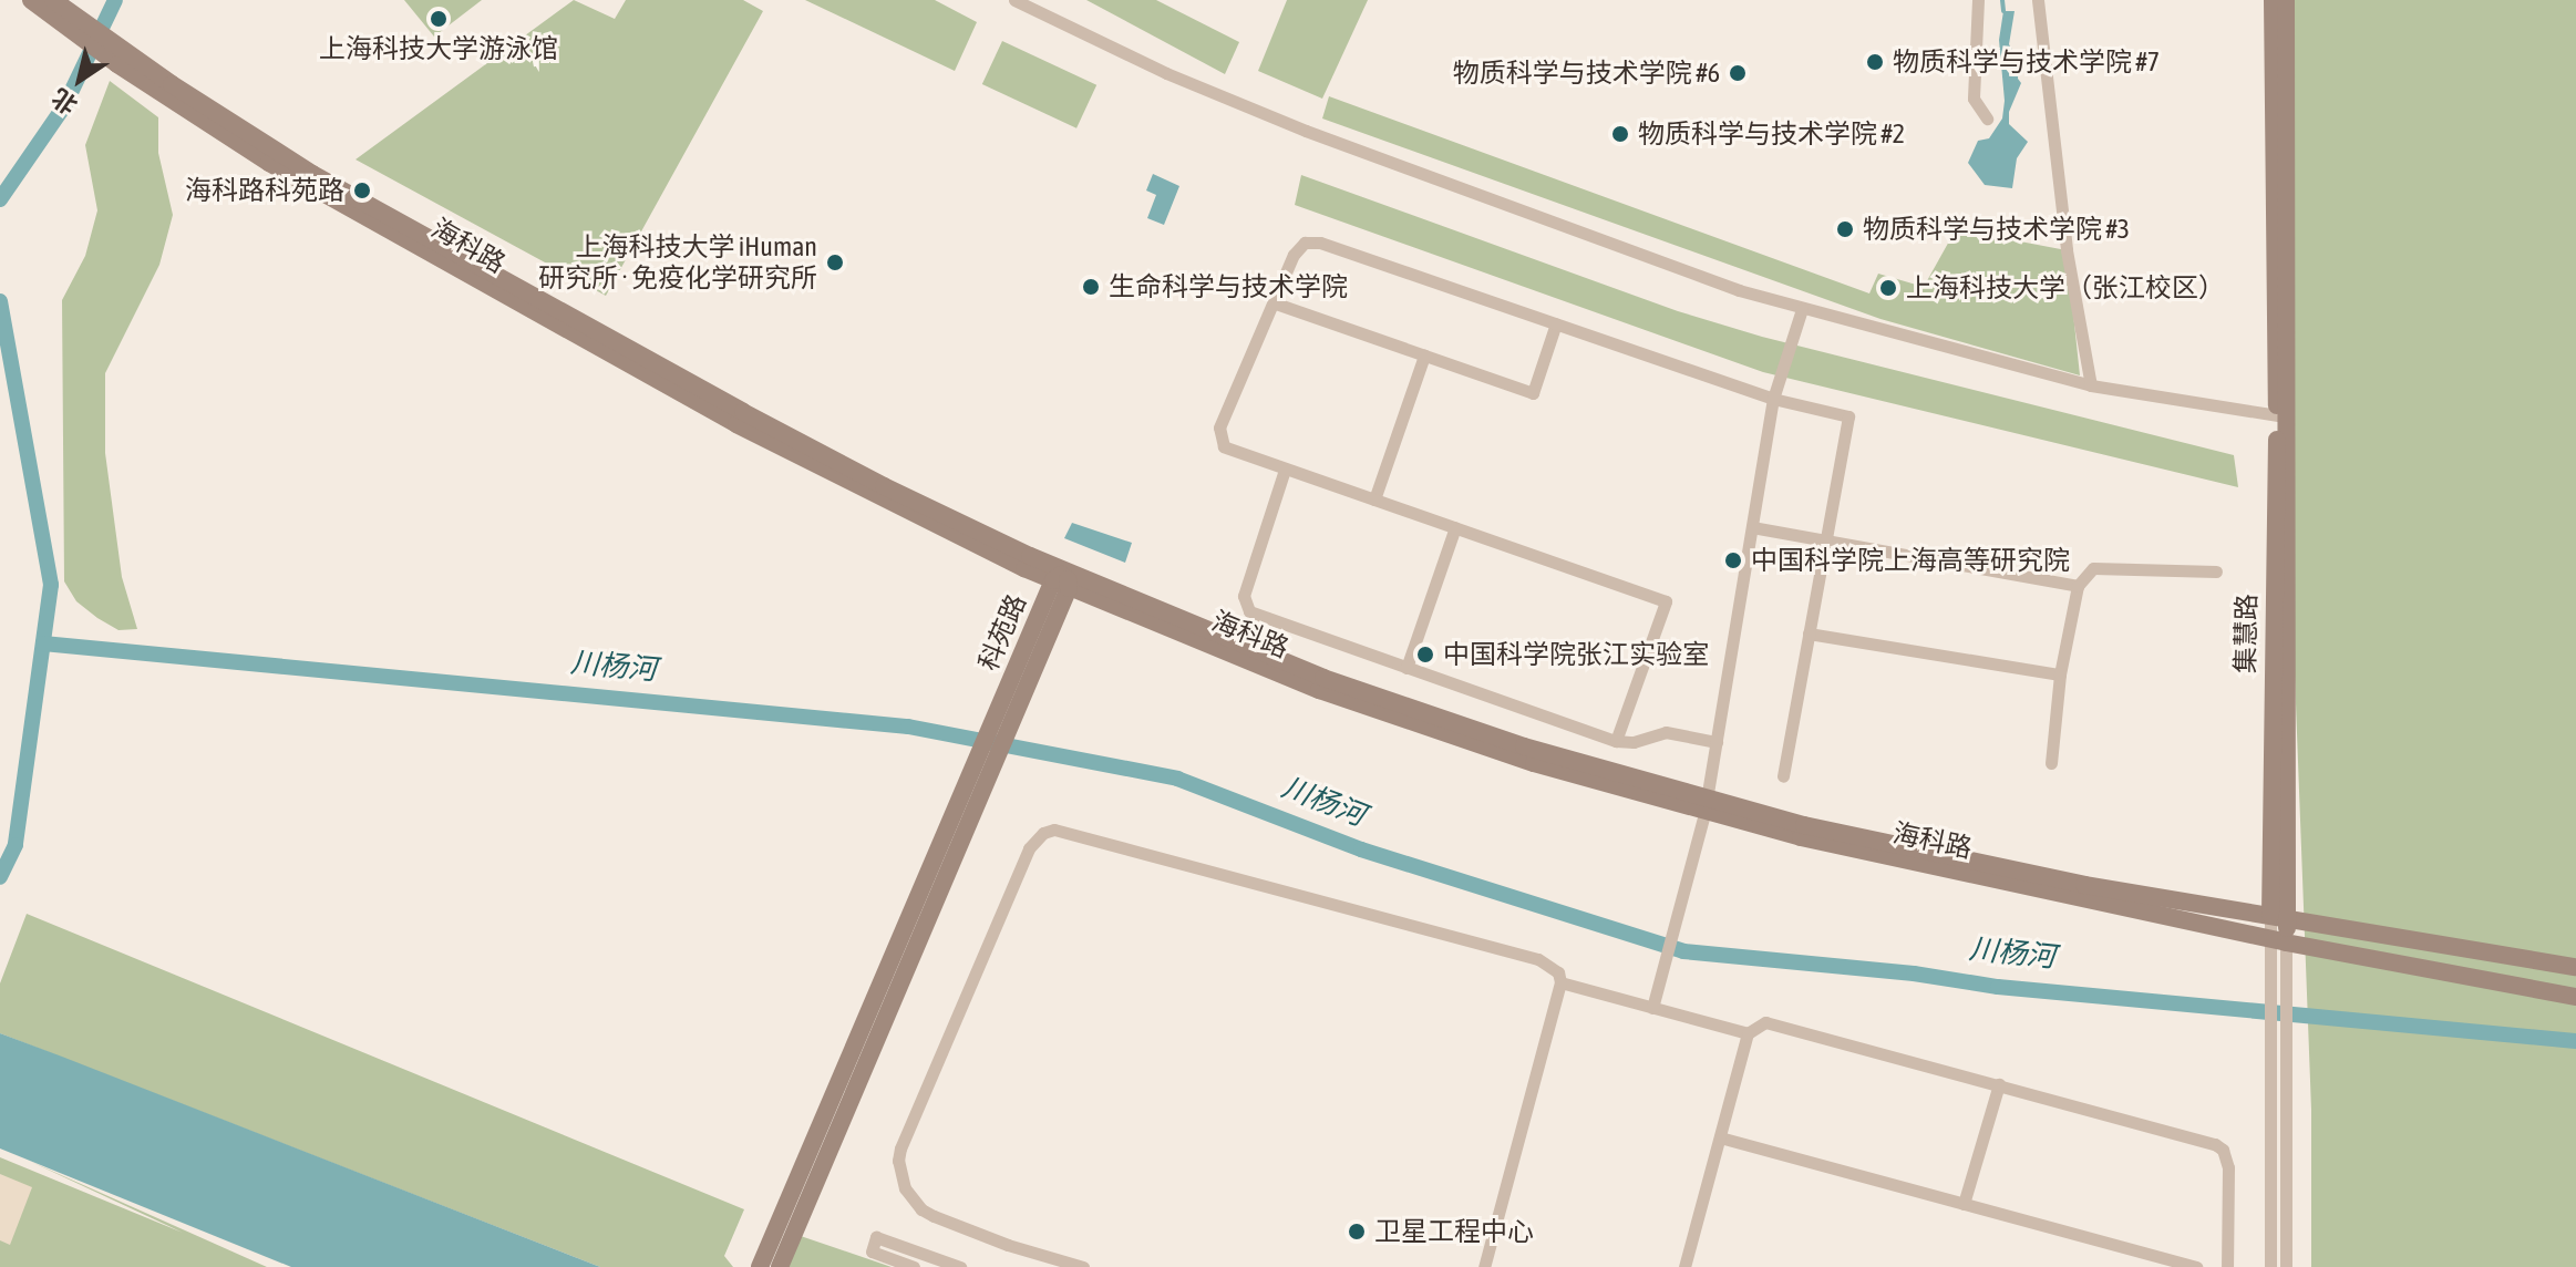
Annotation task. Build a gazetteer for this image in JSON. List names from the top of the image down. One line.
{"streets":{"street":["海科路","科苑路","集慧路"]},"crossings":[["海科路","科苑路"],["海科路","集慧路"]],"water":["川杨河"],"places":["上海科技大学游泳馆","物质科学与技术学院 #7","物质科学与技术学院 #6","物质科学与技术学院 #2","海科路科苑路","物质科学与技术学院 #3","上海科技大学 iHuman 研究所 · 免疫化学研究所","生命科学与技术学院","上海科技大学（张江校区）","中国科学院上海高等研究院","中国科学院张江实验室","卫星工程中心"],"north":"bottom left"}
